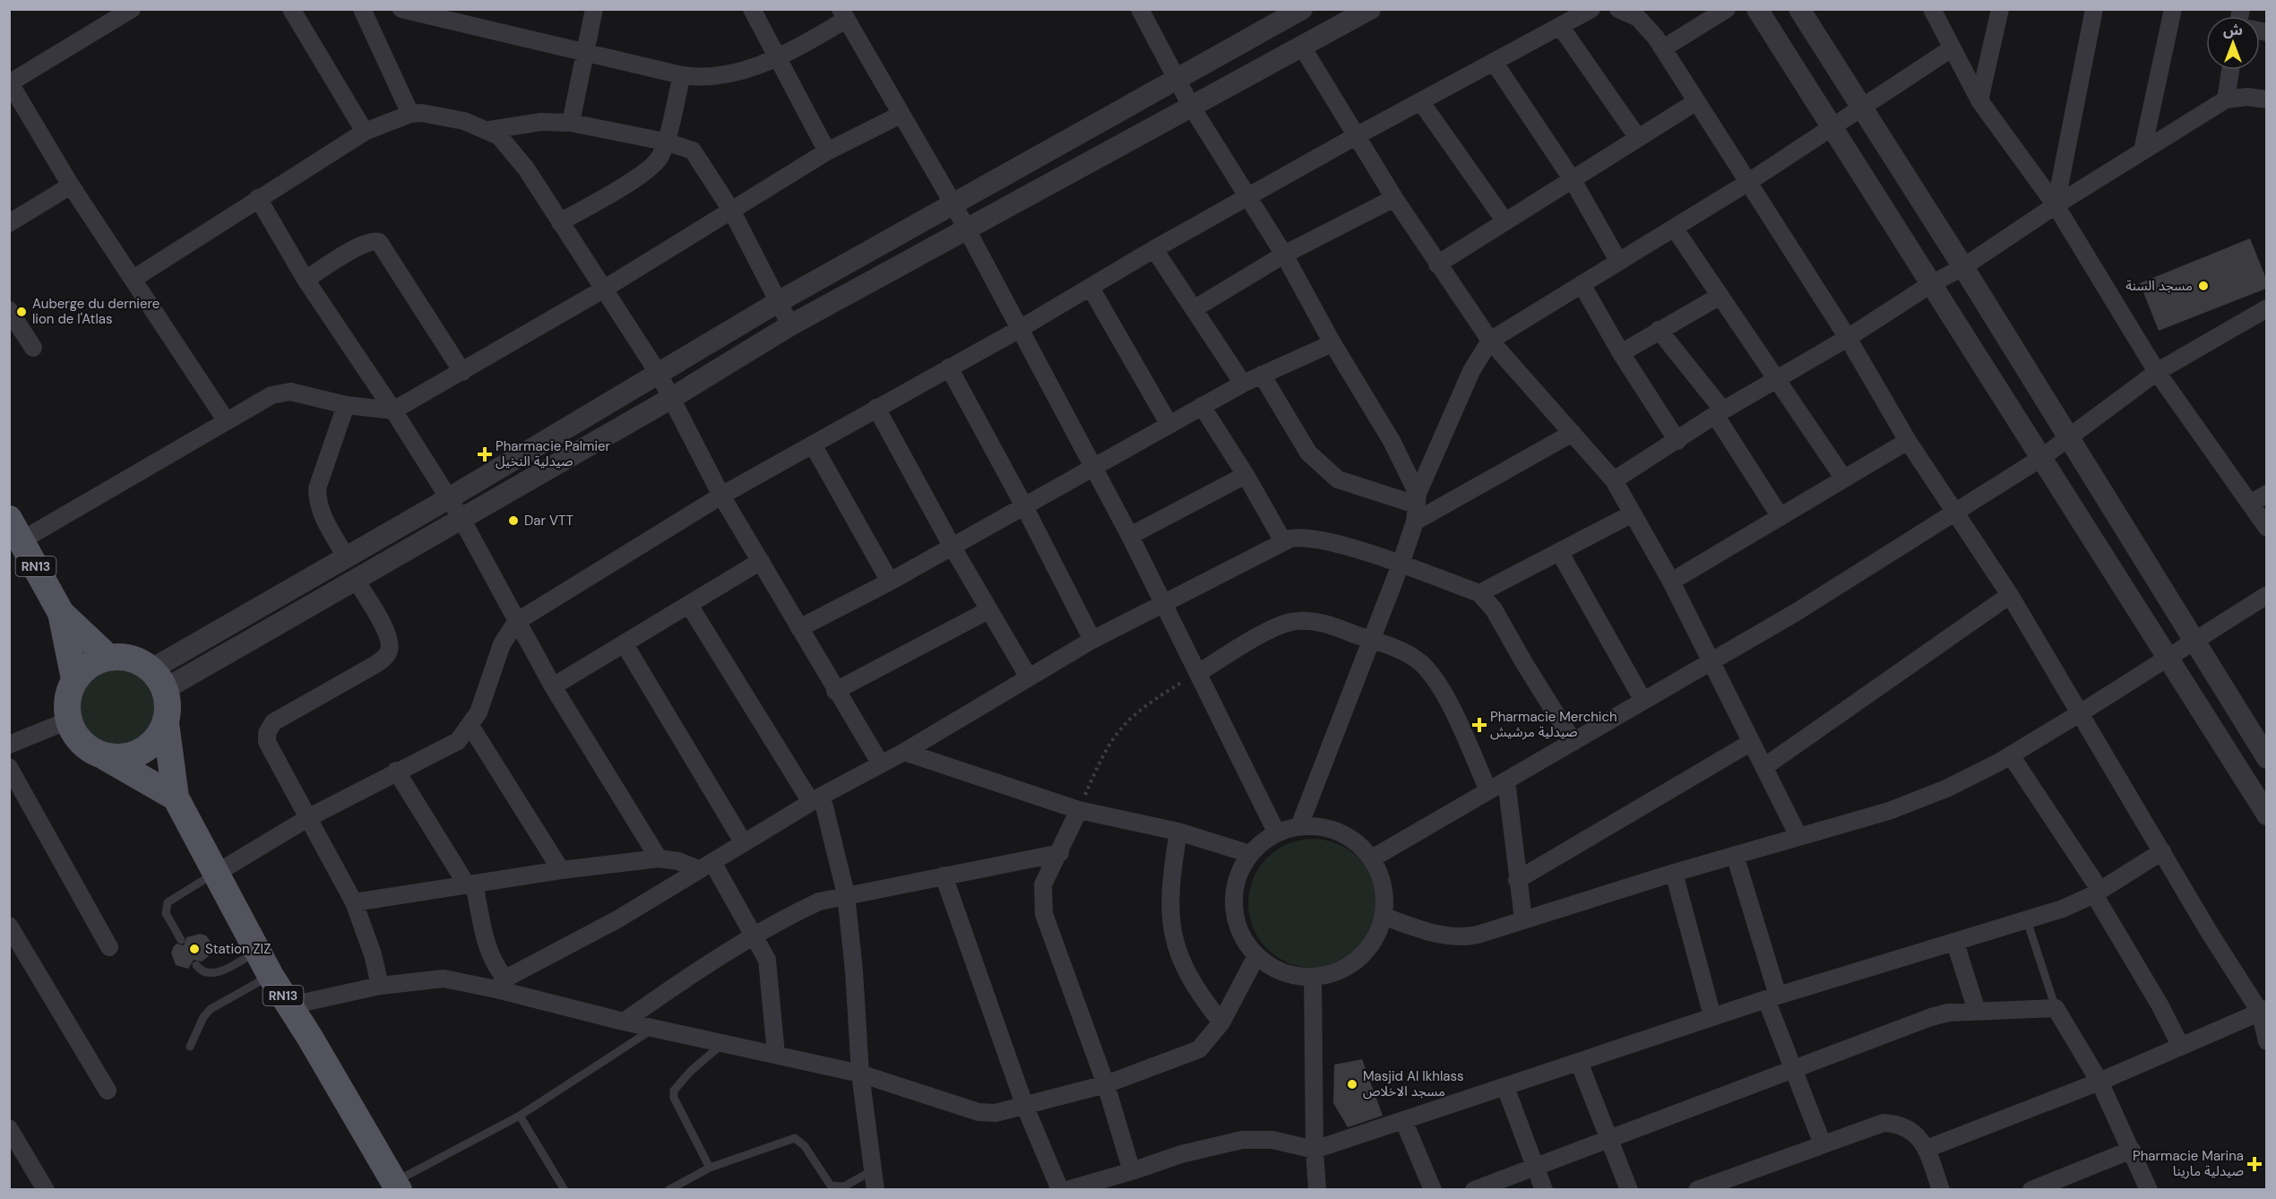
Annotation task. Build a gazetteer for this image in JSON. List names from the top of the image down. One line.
{"streets":{"main road":["RN13"]},"places":{"other":["مسجد السنة","Auberge du derniere lion de l'Atlas","Dar VTT","Station ZIZ","Masjid Al Ikhlass مسجد الاخلاص"],"health":["Pharmacie Palmier صيدلية النخيل","Pharmacie Merchich صيدلية مرشيش","Pharmacie Marina صيدلية مارينا"]},"north":"top"}
